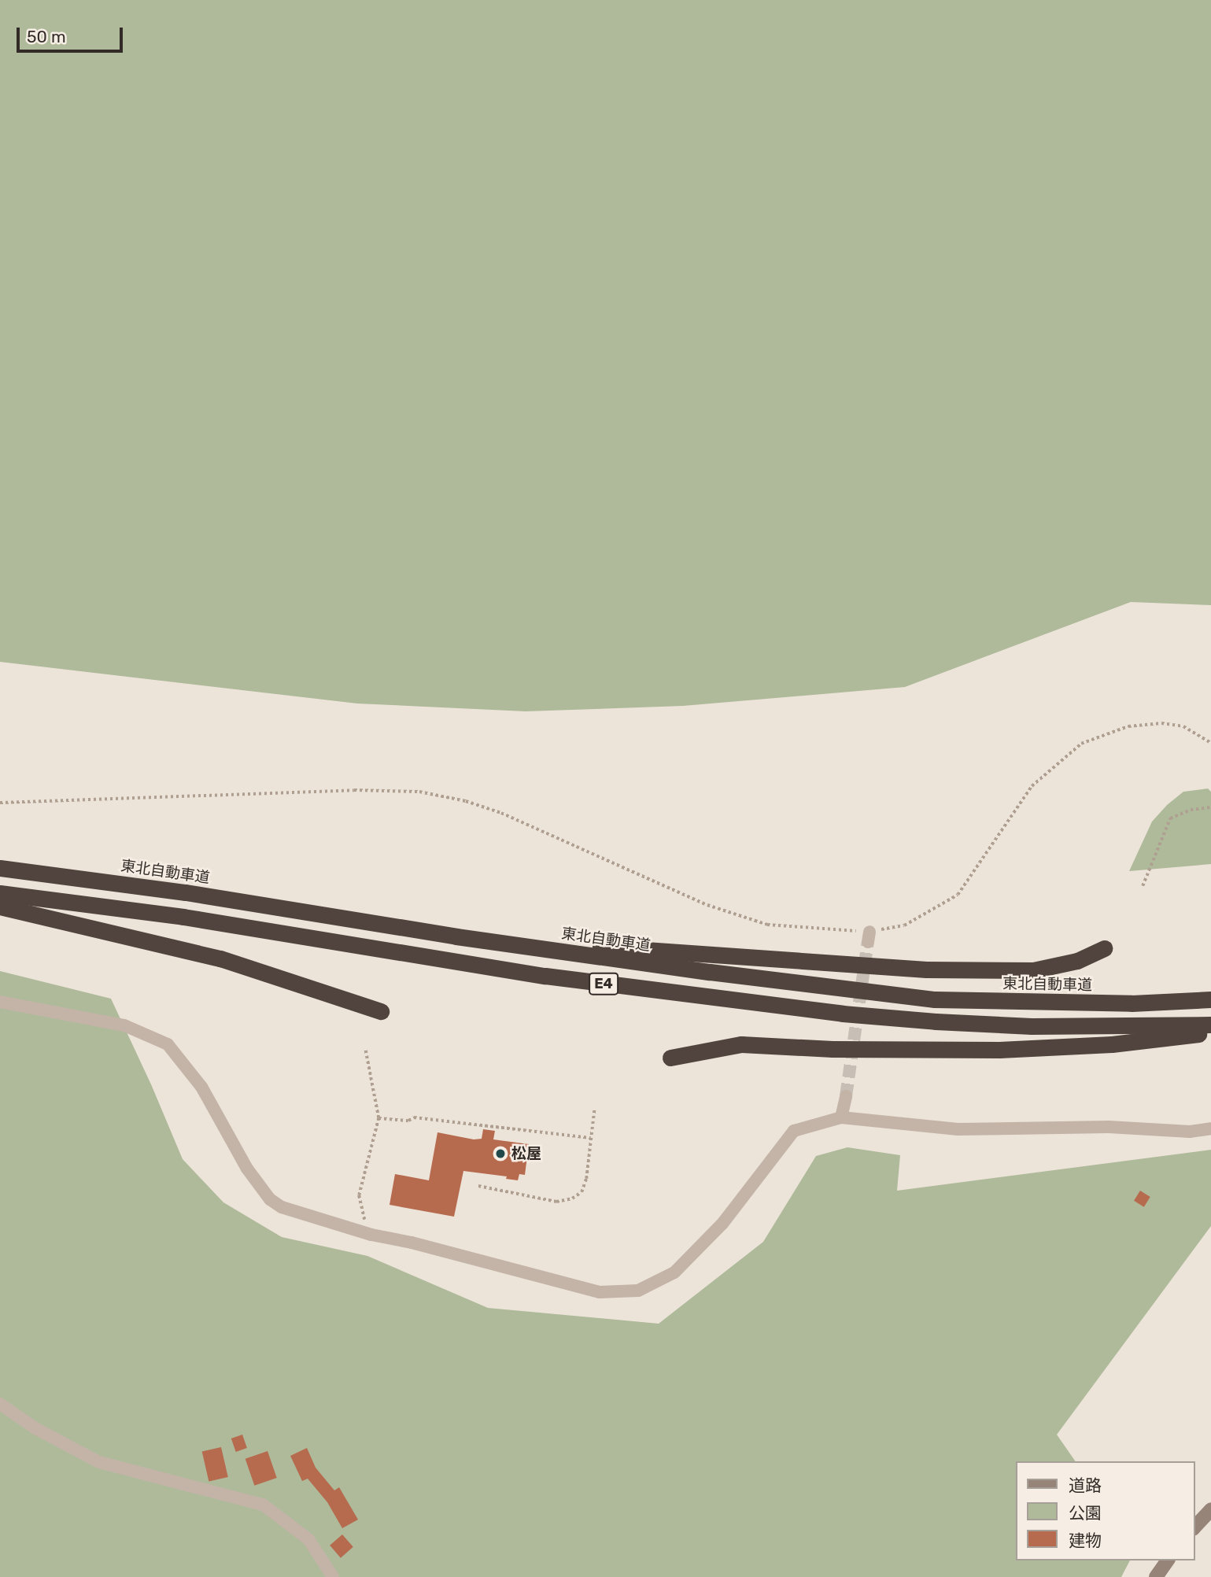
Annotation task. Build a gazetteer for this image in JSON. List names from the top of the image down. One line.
{"streets":{"highway":["東北自動車道","E4"]},"places":["松屋"],"legend":["道路","公園","建物"],"scale_bar":"50 m"}
